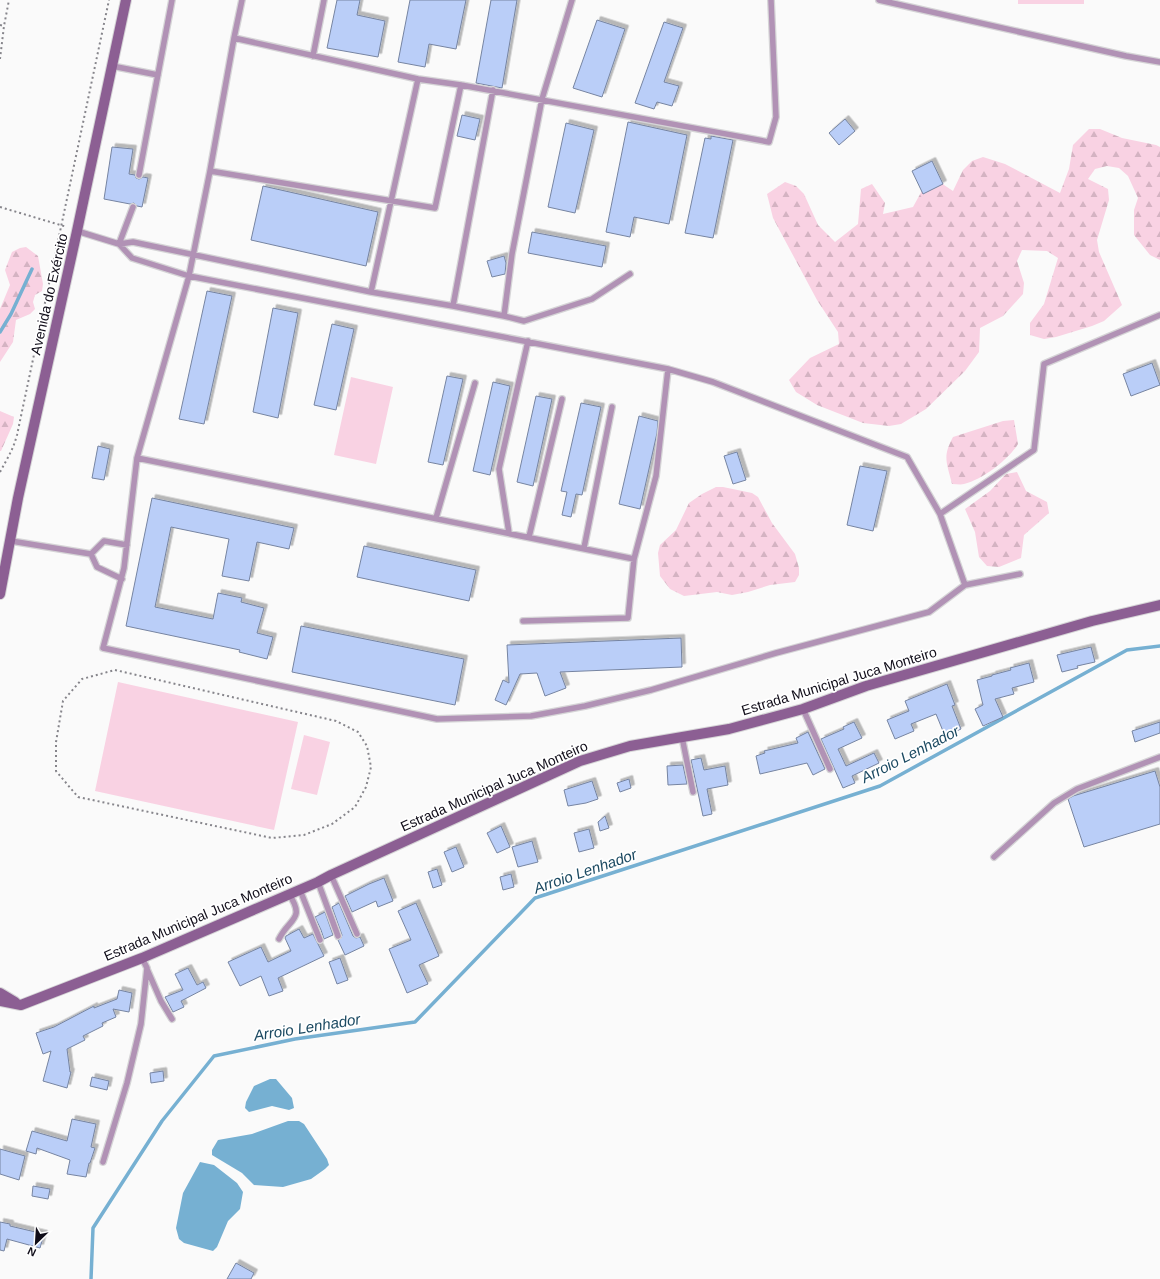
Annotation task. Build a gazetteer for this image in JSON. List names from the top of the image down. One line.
{"streets":{"street":["Avenida do Exército","Estrada Municipal Juca Monteiro"]},"water":["Arroio Lenhador"],"north":"bottom left"}
